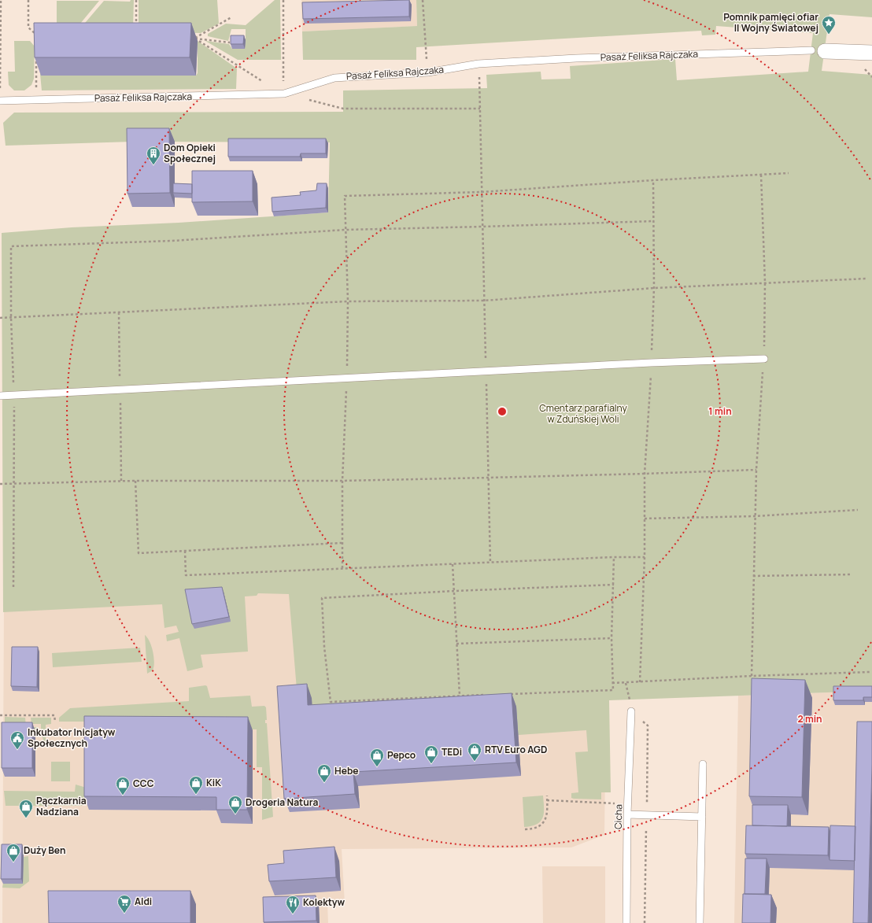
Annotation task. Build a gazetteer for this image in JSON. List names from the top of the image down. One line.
{"streets":{"street":["Pasaż Feliksa Rajczaka"],"lane":["Cicha"]},"parks":["Cmentarz parafialny w Zduńskiej Woli"],"places":{"place":["Pomnik pamięci ofiar II Wojny Światowej"],"building":["Dom Opieki Społecznej"],"public building":["Inkubator Inicjatyw Społecznych"],"shop":["RTV Euro AGD","TEDi","Pepco","Hebe","KiK","CCC","Drogeria Natura","Pączkarnia Nadziana","Duży Ben"],"supermarket":["Aldi"],"restaurant":["Kolektyw"]},"rings":["1 min","2 min"]}
